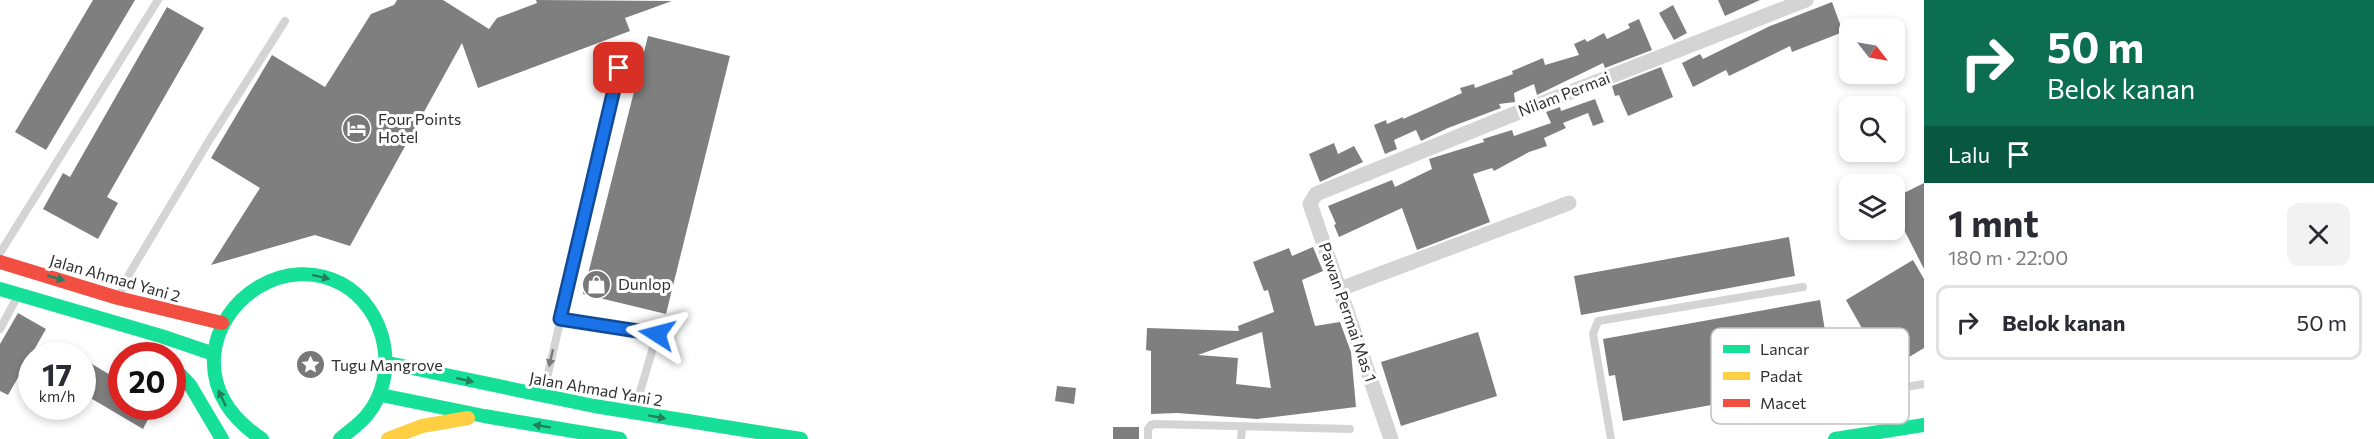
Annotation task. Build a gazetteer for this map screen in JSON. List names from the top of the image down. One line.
{"streets":{"highway":["Jalan Ahmad Yani 2"],"street":["Nilam Permai","Pawan Permai Mas 1"]},"crossings":[["Nilam Permai","Pawan Permai Mas 1"]],"places":{"hotel":["Four Points Hotel"],"shop":["Dunlop"],"place":["Tugu Mangrove"]},"legend":["Lancar","Padat","Macet"],"north":"bottom right","page":{"turn":["50 m","Belok kanan"],"then":"Lalu","heading":["1 mnt","180 m · 22:00"],"list":[{"name":"Belok kanan","value":"50 m"}],"speed":"17 km/h","limit":"20"}}
